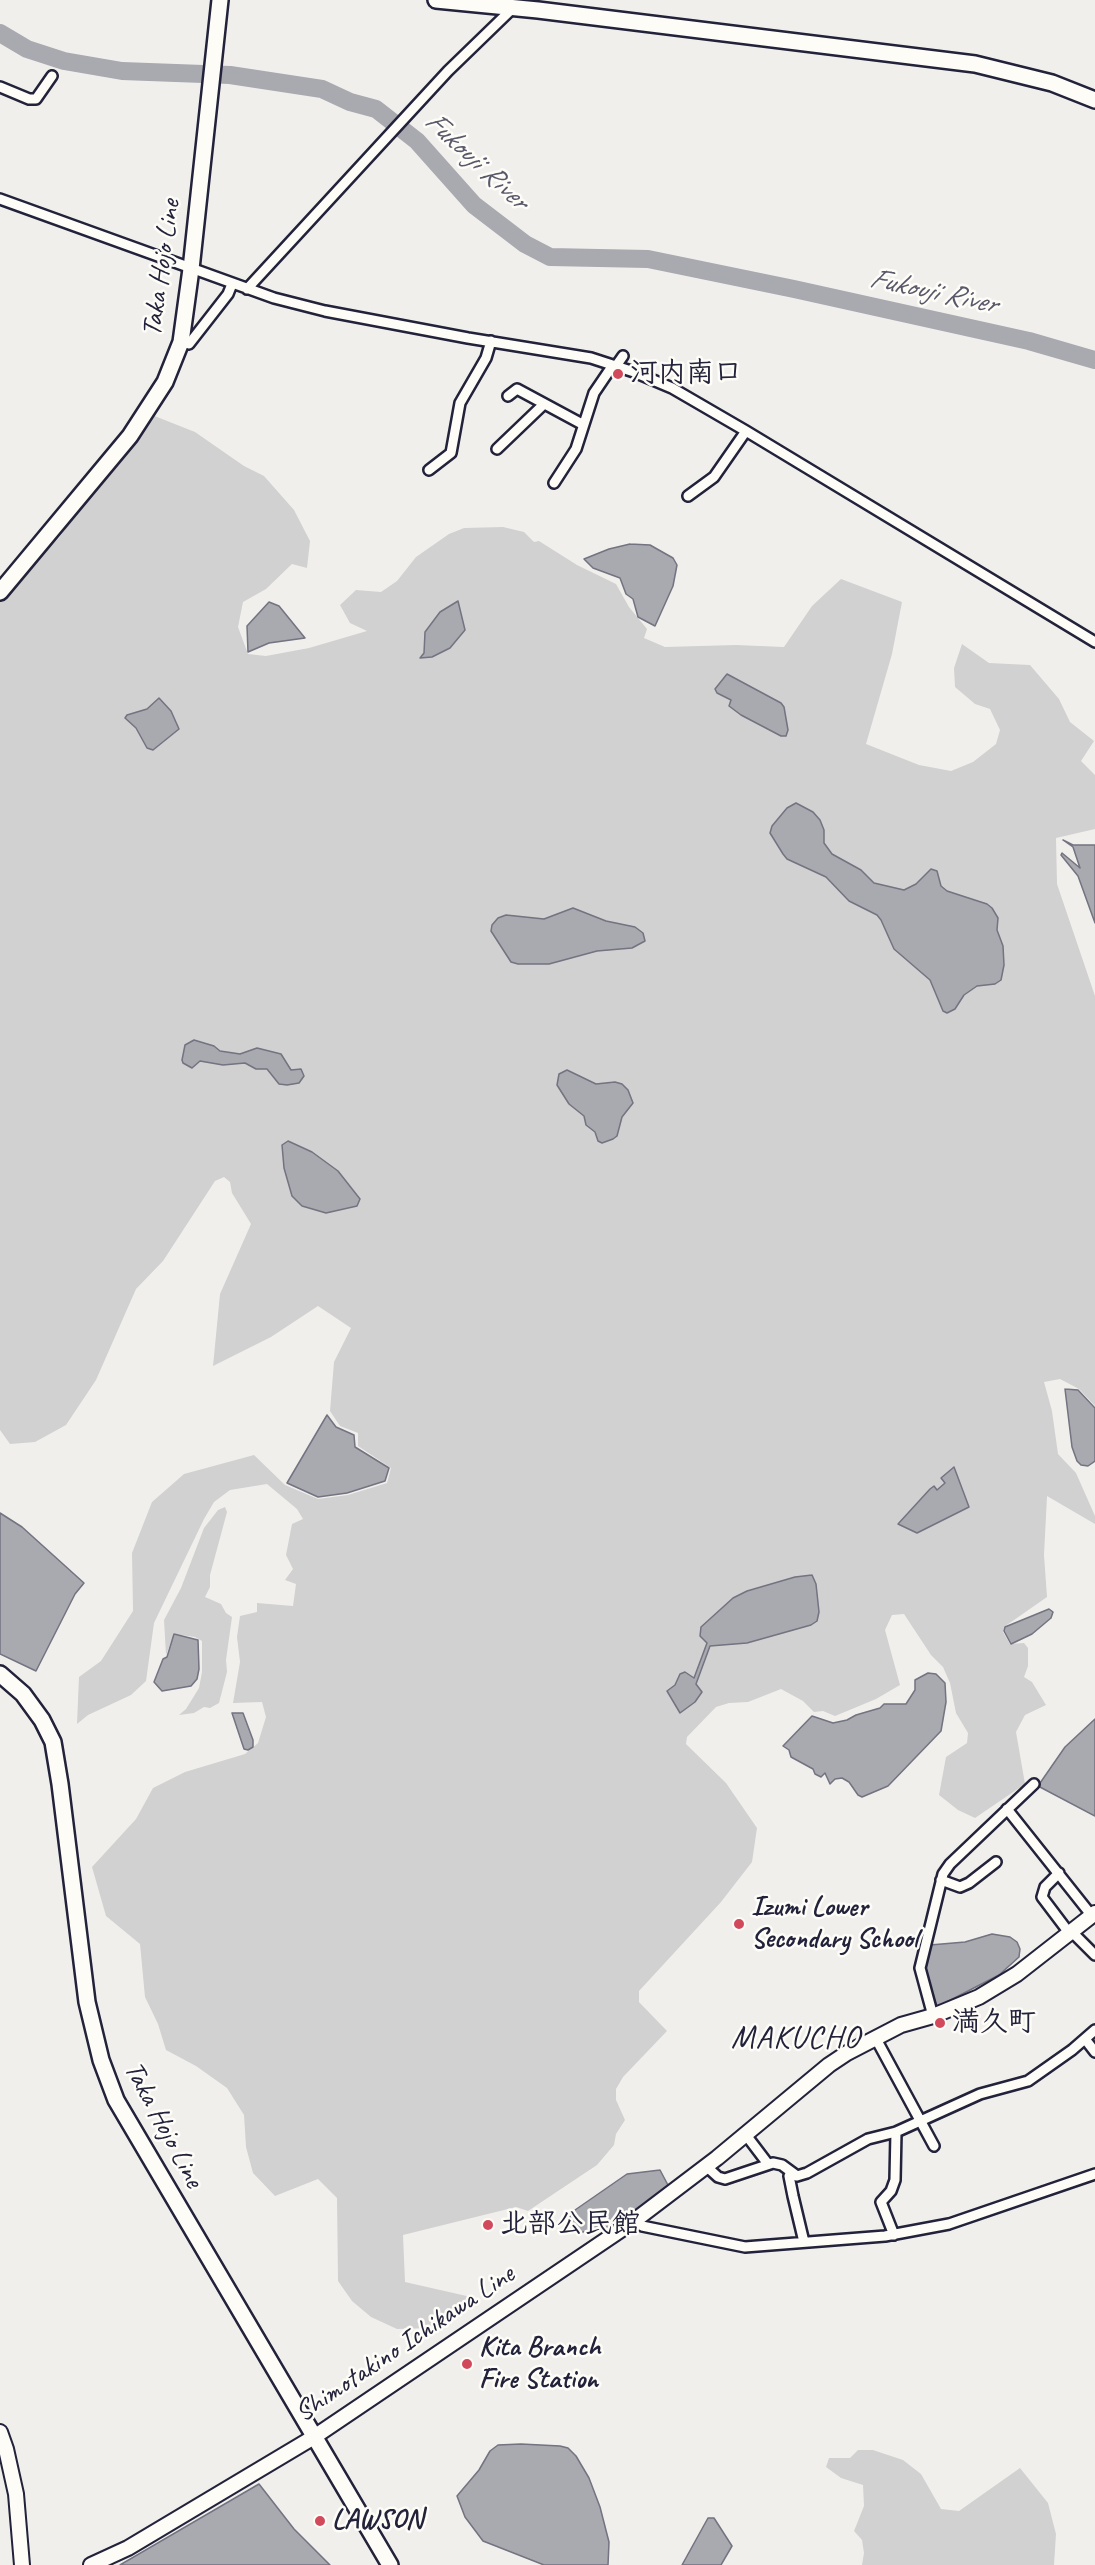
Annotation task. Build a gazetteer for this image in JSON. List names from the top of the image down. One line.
{"streets":{"main road":["Taka Hojo Line","Shimotakino Ichikawa Line"]},"crossings":[["Taka Hojo Line","Shimotakino Ichikawa Line"]],"districts":["MAKUCHO"],"water":["Fukouji River"],"places":["河内南口","Izumi Lower Secondary School","満久町","北部公民館","Kita Branch Fire Station","LAWSON"]}
